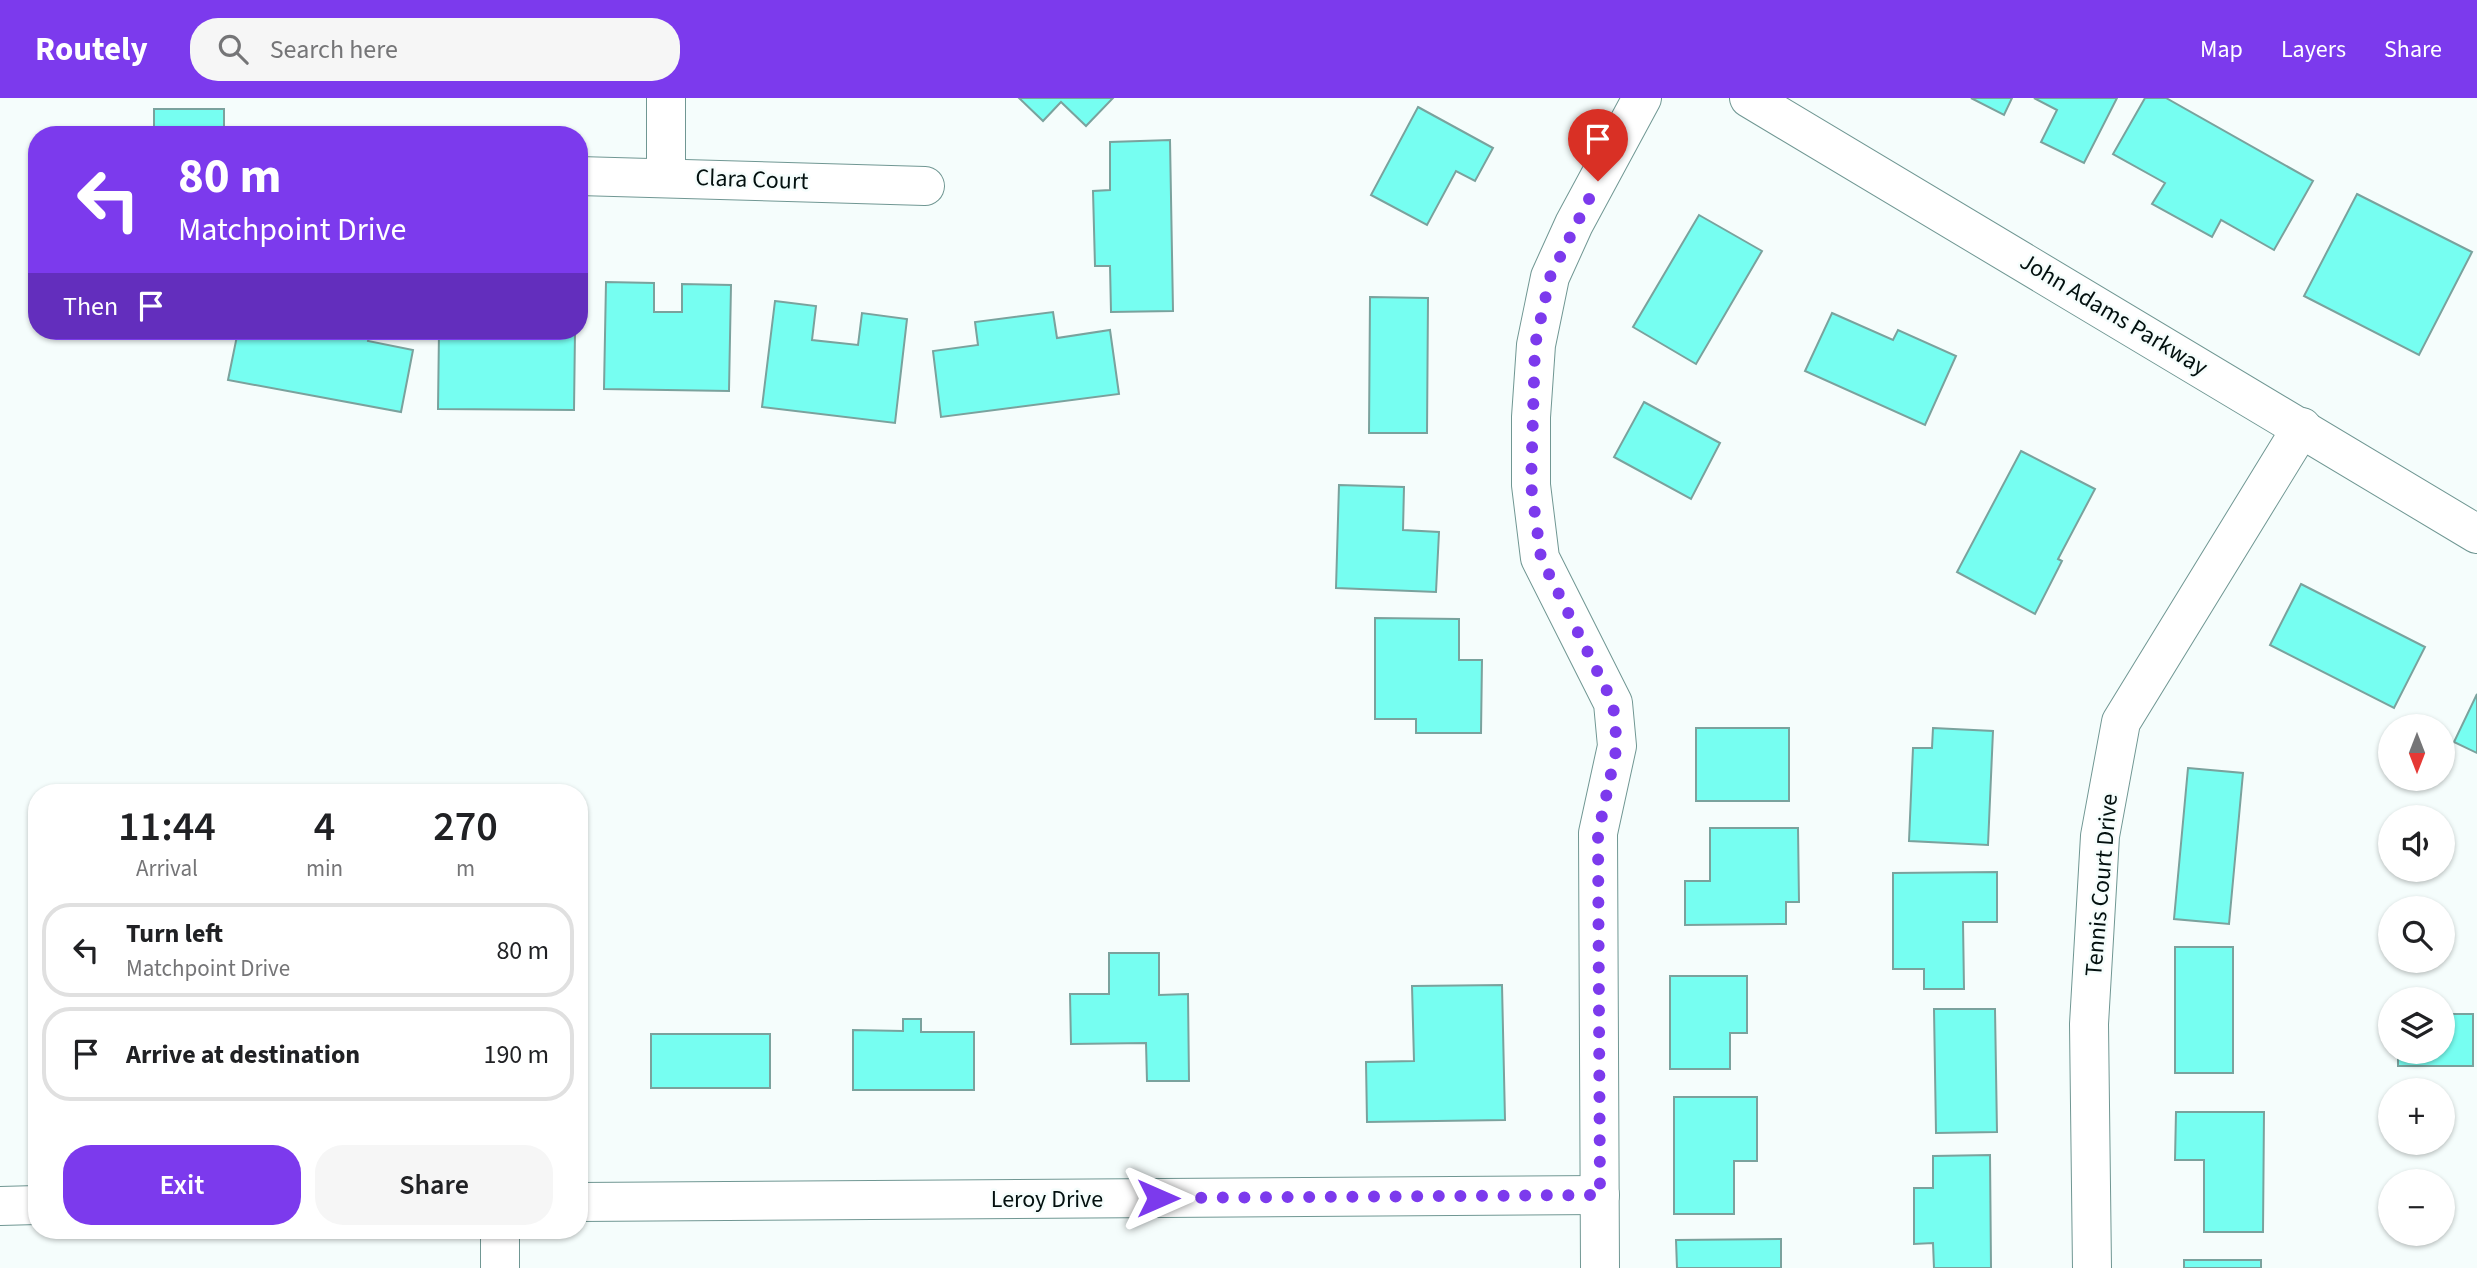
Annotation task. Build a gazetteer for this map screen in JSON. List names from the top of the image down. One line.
{"streets":{"street":["Clara Court","John Adams Parkway","Tennis Court Drive","Leroy Drive"]},"crossings":[["John Adams Parkway","Tennis Court Drive"]],"north":"bottom","page":{"header":"Routely","search":"Search here","nav":["Map","Layers","Share"],"turn":["80 m","Matchpoint Drive"],"then":"Then","map_buttons":["+","−"],"eta":["11:44","Arrival","4","min","270","m"],"list":[{"name":"Turn left","note":"Matchpoint Drive","value":"80 m"},{"name":"Arrive at destination","value":"190 m"}],"buttons":["Exit","Share"]}}
